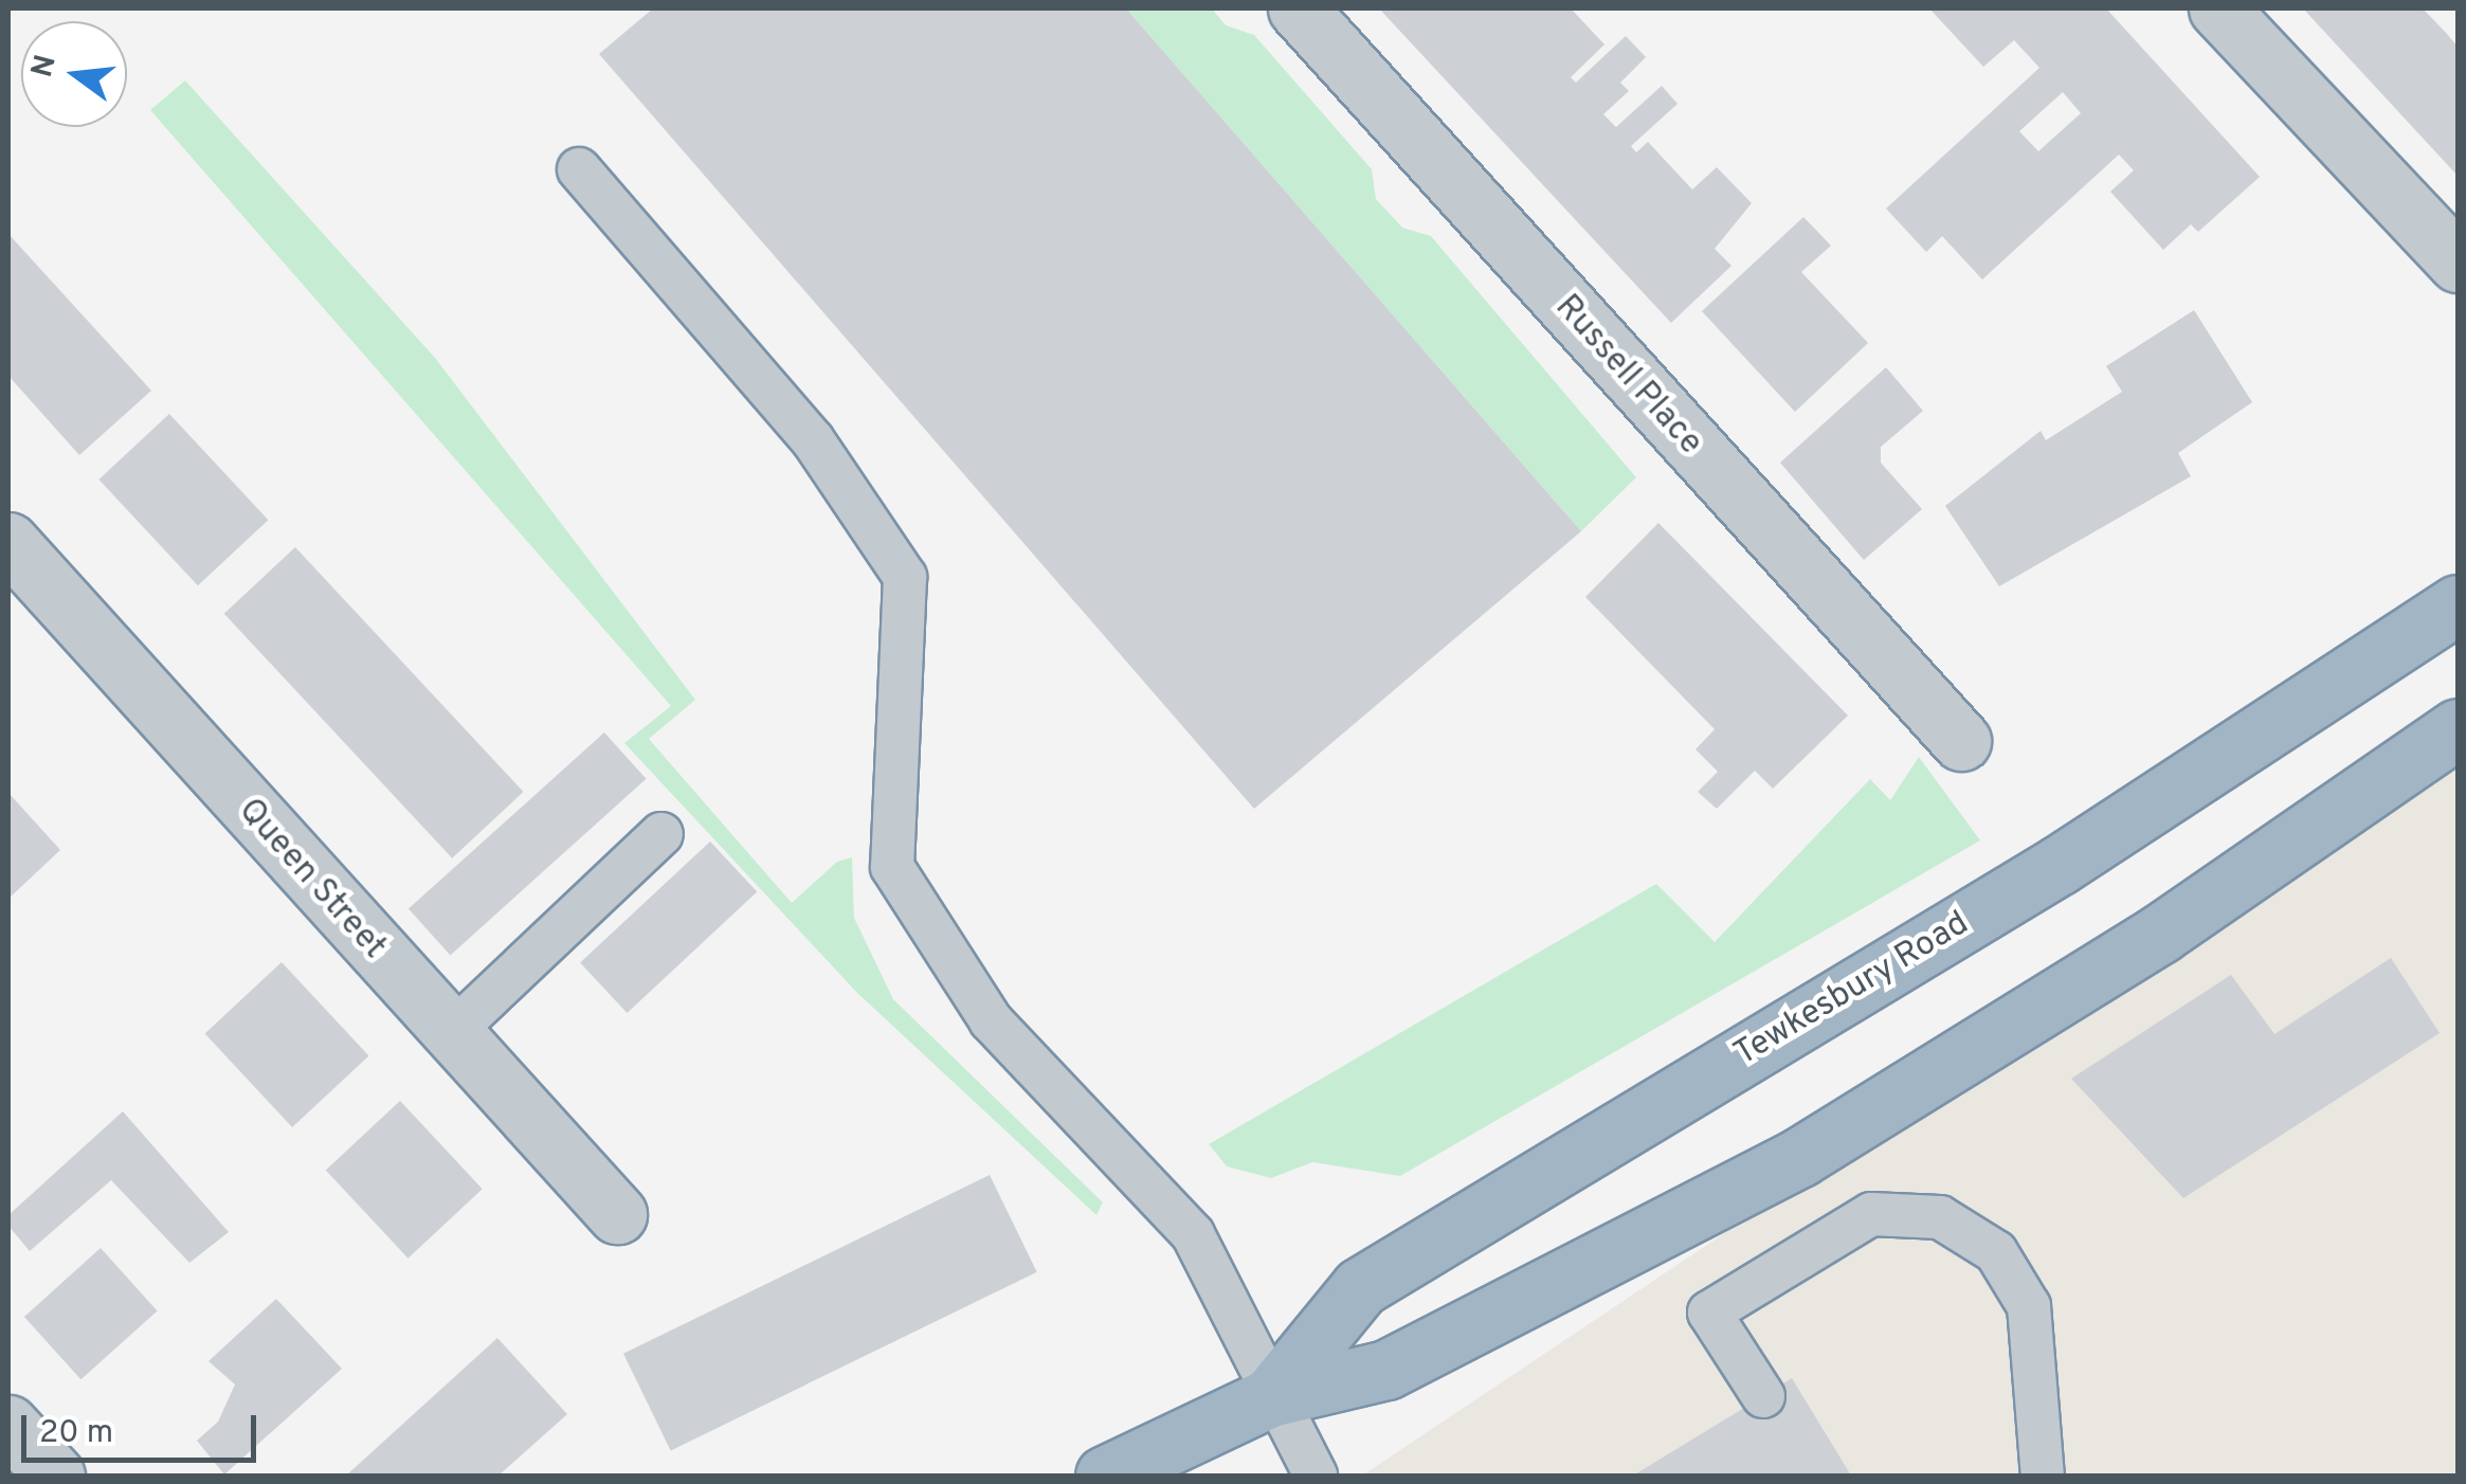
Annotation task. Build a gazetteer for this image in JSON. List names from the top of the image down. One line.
{"streets":{"highway":["Tewkesbury Road"],"street":["Russell Place","Queen Street"]},"scale_bar":"20 m","north":"left"}
